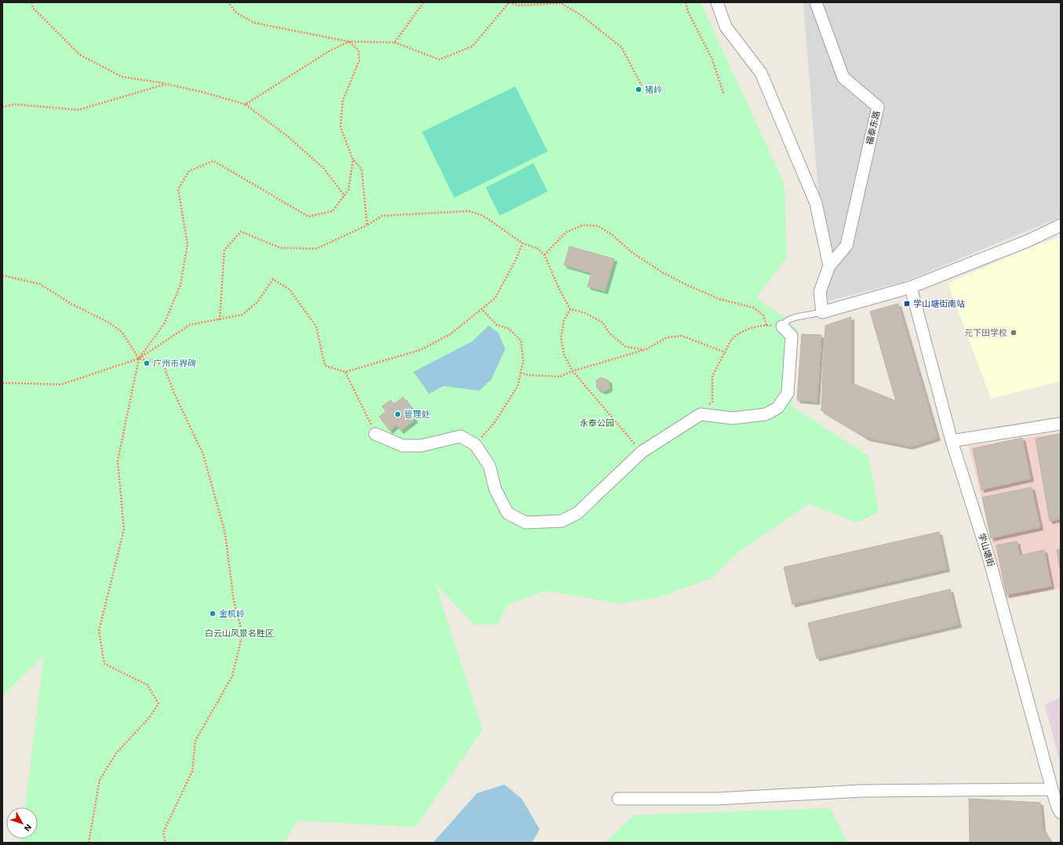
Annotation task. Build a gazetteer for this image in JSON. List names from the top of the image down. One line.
{"streets":{"street":["福泰东路","学山塘街"]},"parks":["永泰公园","白云山风景名胜区"],"places":{"other":["猪岭","元下田学校","广州市界碑","管理处","金梳岭"],"transit":["学山塘街南站"]},"north":"bottom right"}
